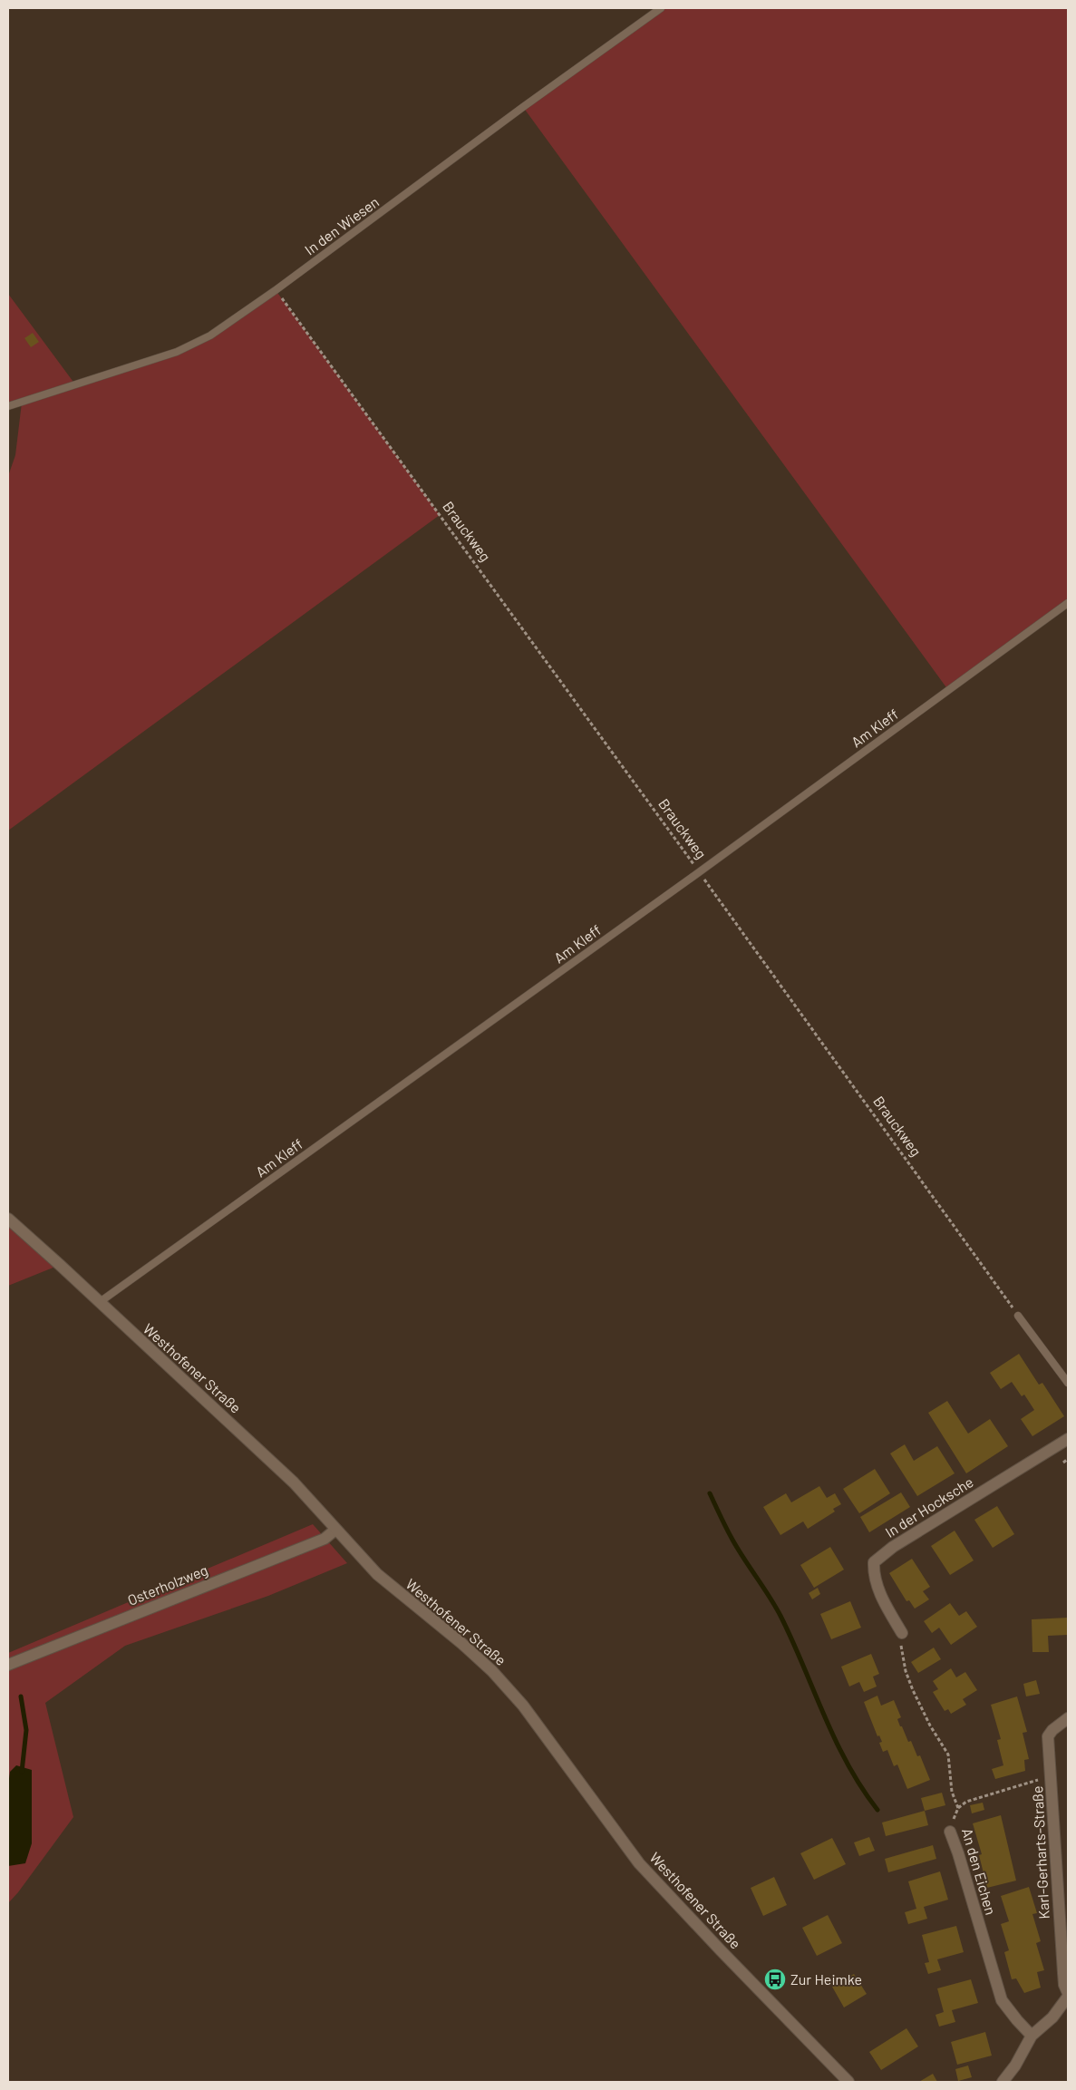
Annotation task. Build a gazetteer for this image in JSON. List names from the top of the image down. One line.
{"streets":{"street":["Westhofener Straße","In der Hocksche","Osterholzweg","Karl-Gerharts-Straße","An den Eichen"],"lane":["In den Wiesen","Am Kleff"],"path":["Brauckweg"]},"crossings":[["In den Wiesen","Brauckweg"],["Brauckweg","Am Kleff"],["Am Kleff","Westhofener Straße"],["Westhofener Straße","Osterholzweg"]],"places":{"bus stop":["Zur Heimke"]}}
